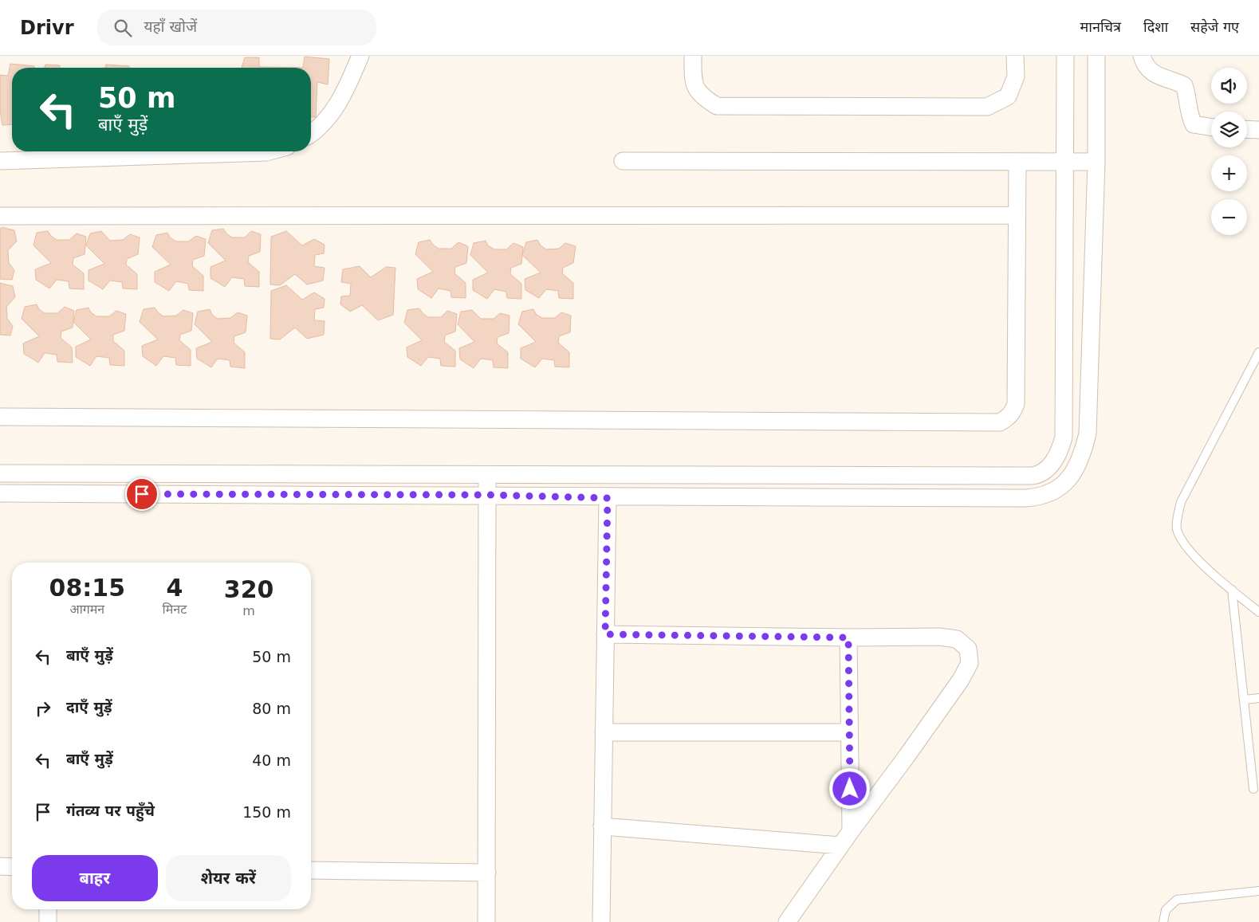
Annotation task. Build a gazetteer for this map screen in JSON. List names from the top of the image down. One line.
{"page":{"header":"Drivr","search":"यहाँ खोजें","nav":["मानचित्र","दिशा","सहेजे गए"],"map_buttons":["+","−"],"turn":["50 m","बाएँ मुड़ें"],"eta":["08:15","आगमन","4","मिनट","320","m"],"list":[{"name":"बाएँ मुड़ें","value":"50 m"},{"name":"दाएँ मुड़ें","value":"80 m"},{"name":"बाएँ मुड़ें","value":"40 m"},{"name":"गंतव्य पर पहुँचे","value":"150 m"}],"buttons":["बाहर","शेयर करें"]}}
